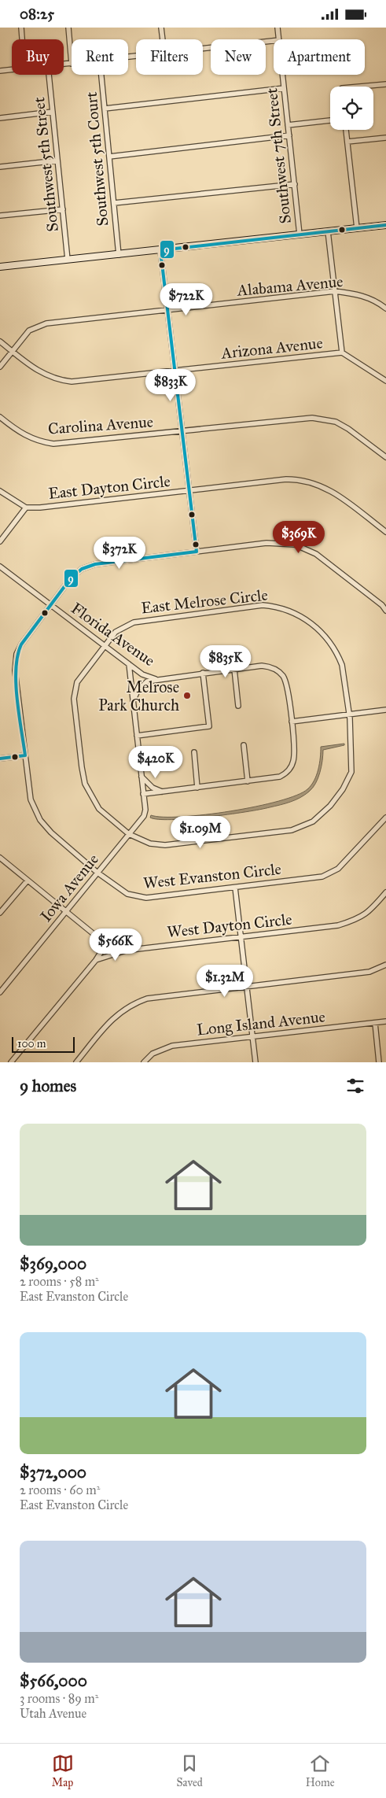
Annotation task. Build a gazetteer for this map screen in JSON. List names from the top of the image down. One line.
{"streets":{"street":["Southwest 7th Street","Southwest 5th Court","Southwest 5th Street","Alabama Avenue","Arizona Avenue","Carolina Avenue","East Dayton Circle","East Melrose Circle","Florida Avenue","West Evanston Circle","Iowa Avenue","West Dayton Circle","Long Island Avenue"]},"crossings":[["Alabama Avenue","Arizona Avenue"],["East Melrose Circle","Florida Avenue"],["East Melrose Circle","Iowa Avenue"],["Florida Avenue","West Evanston Circle"],["Florida Avenue","Iowa Avenue"],["West Evanston Circle","Iowa Avenue"],["Iowa Avenue","West Dayton Circle"]],"places":["Melrose Park Church"],"lines":["transit line 9"],"scale_bar":"100 m","page":{"status":"08:25","chip":["Buy","Rent","Filters","New","Apartment"],"price":["$722K","$833K","$369K","$372K","$835K","$420K","$1.09M","$566K","$1.32M"],"scale":"100 m","heading":"9 homes","list":[{"name":"$369,000","note":"2 rooms · 58 m² · East Evanston Circle"},{"name":"$372,000","note":"2 rooms · 60 m² · East Evanston Circle"},{"name":"$566,000","note":"3 rooms · 89 m² · Utah Avenue"}],"tabs":["Map","Saved","Home"]}}
